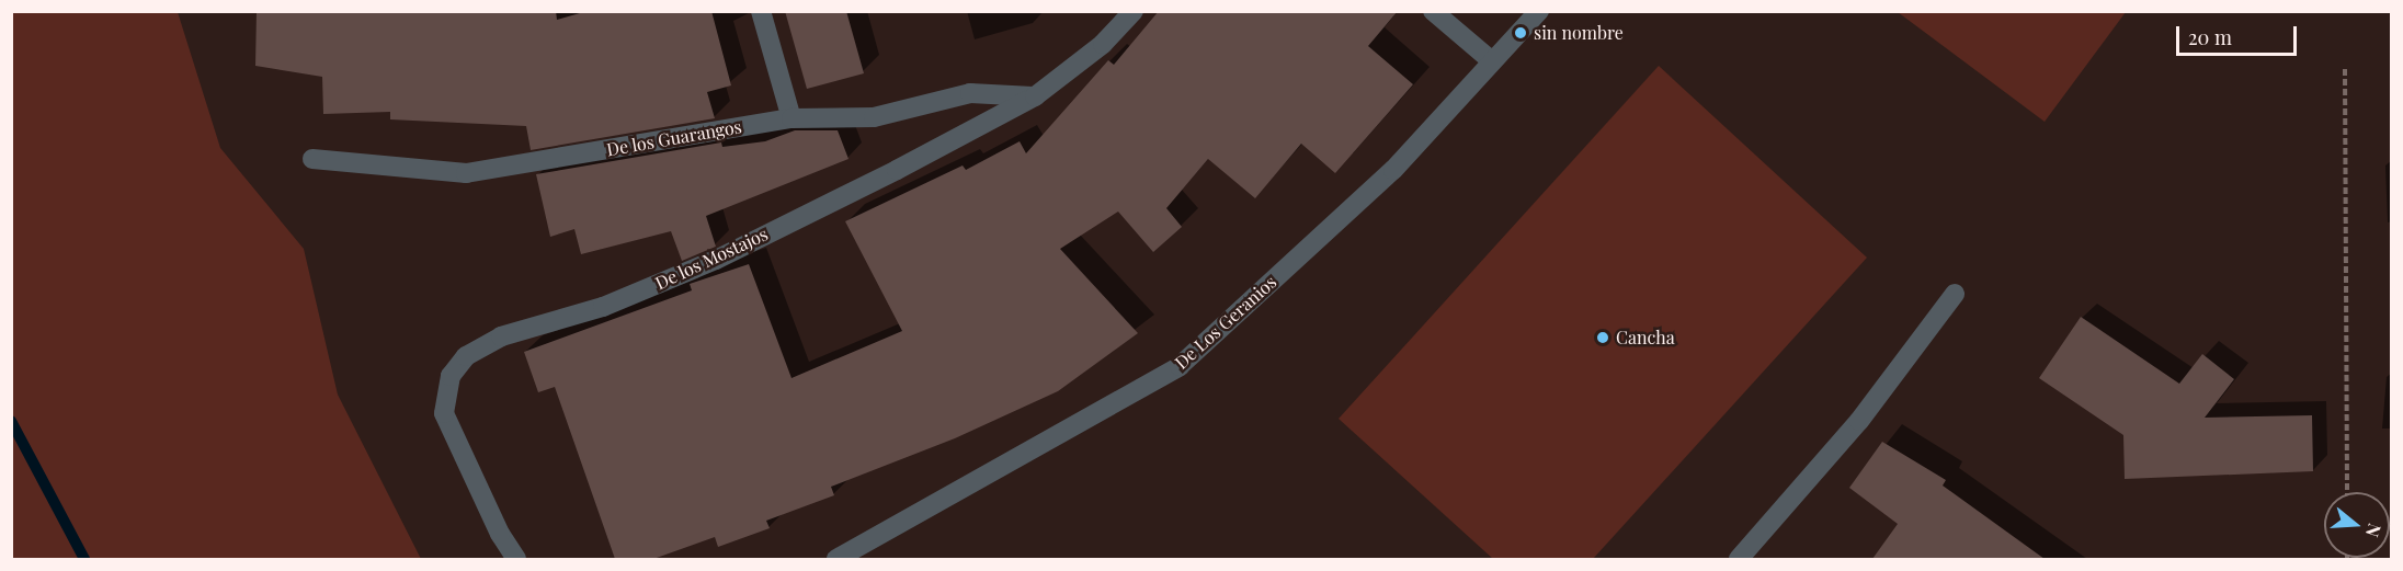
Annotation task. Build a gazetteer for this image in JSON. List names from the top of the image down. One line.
{"streets":{"street":["De los Guarangos","De los Mostajos","De Los Geranios"]},"crossings":[["De los Guarangos","De los Mostajos"]],"places":["sin nombre","Cancha"],"scale_bar":"20 m","north":"right"}
